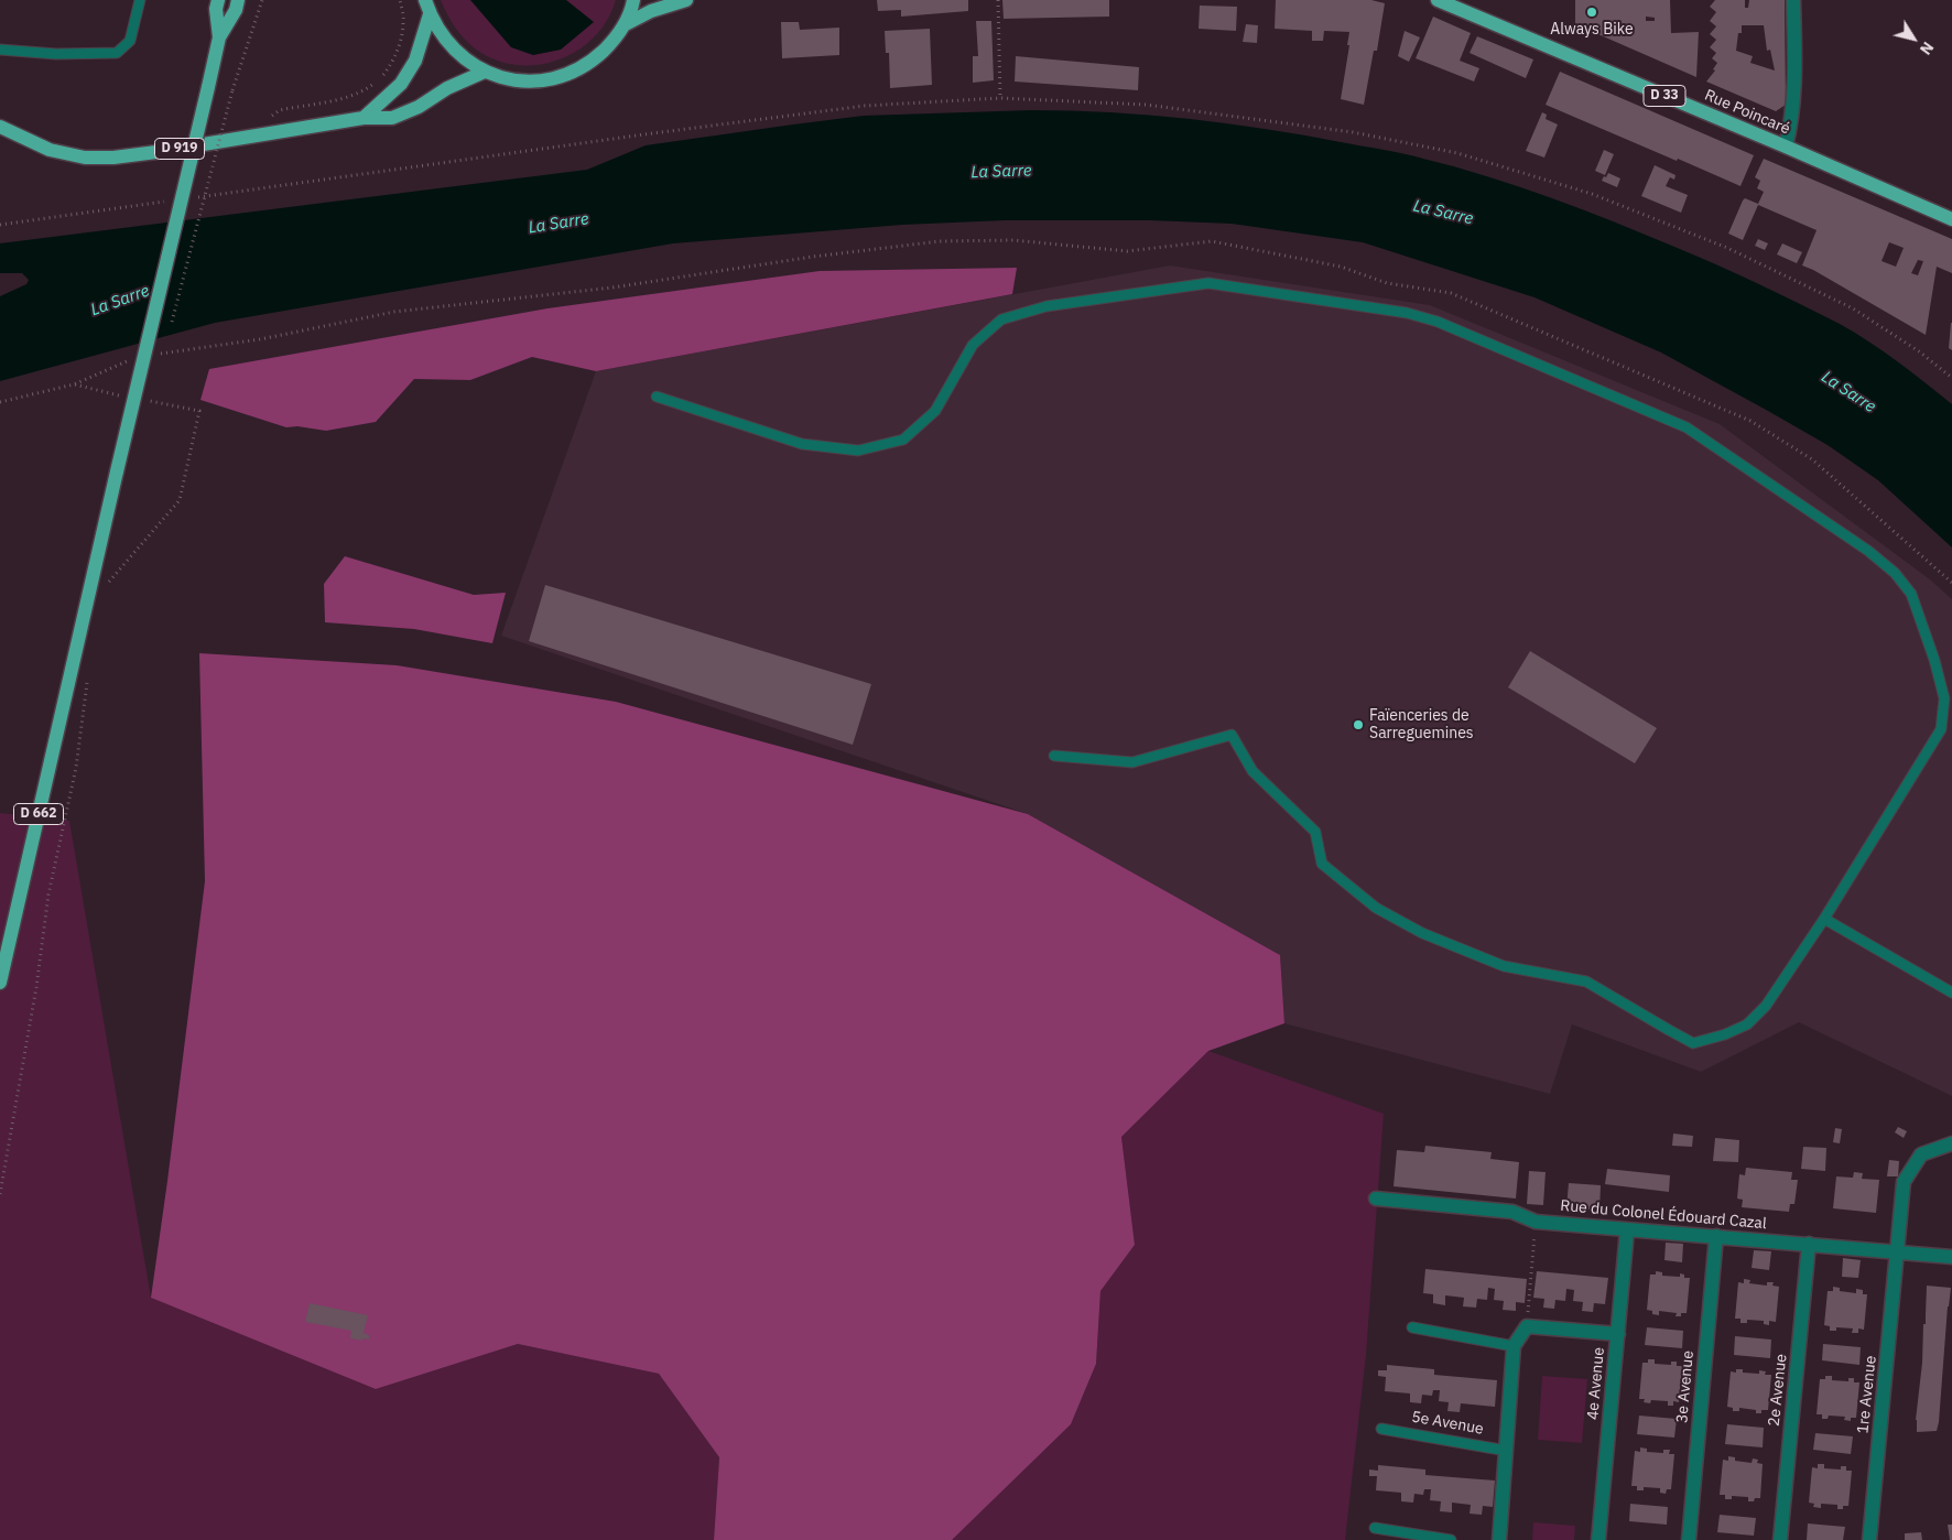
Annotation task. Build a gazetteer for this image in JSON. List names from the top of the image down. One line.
{"streets":{"main road":["D 33","Rue Poincaré","D 919","D 662"],"street":["Rue du Colonel Édouard Cazal","4e Avenue","3e Avenue","2e Avenue","1re Avenue"],"lane":["5e Avenue"]},"crossings":[["Rue du Colonel Édouard Cazal","4e Avenue"],["Rue du Colonel Édouard Cazal","3e Avenue"],["Rue du Colonel Édouard Cazal","2e Avenue"],["Rue du Colonel Édouard Cazal","1re Avenue"]],"water":["La Sarre"],"places":["Always Bike","Faïenceries de Sarreguemines"],"north":"bottom right"}
